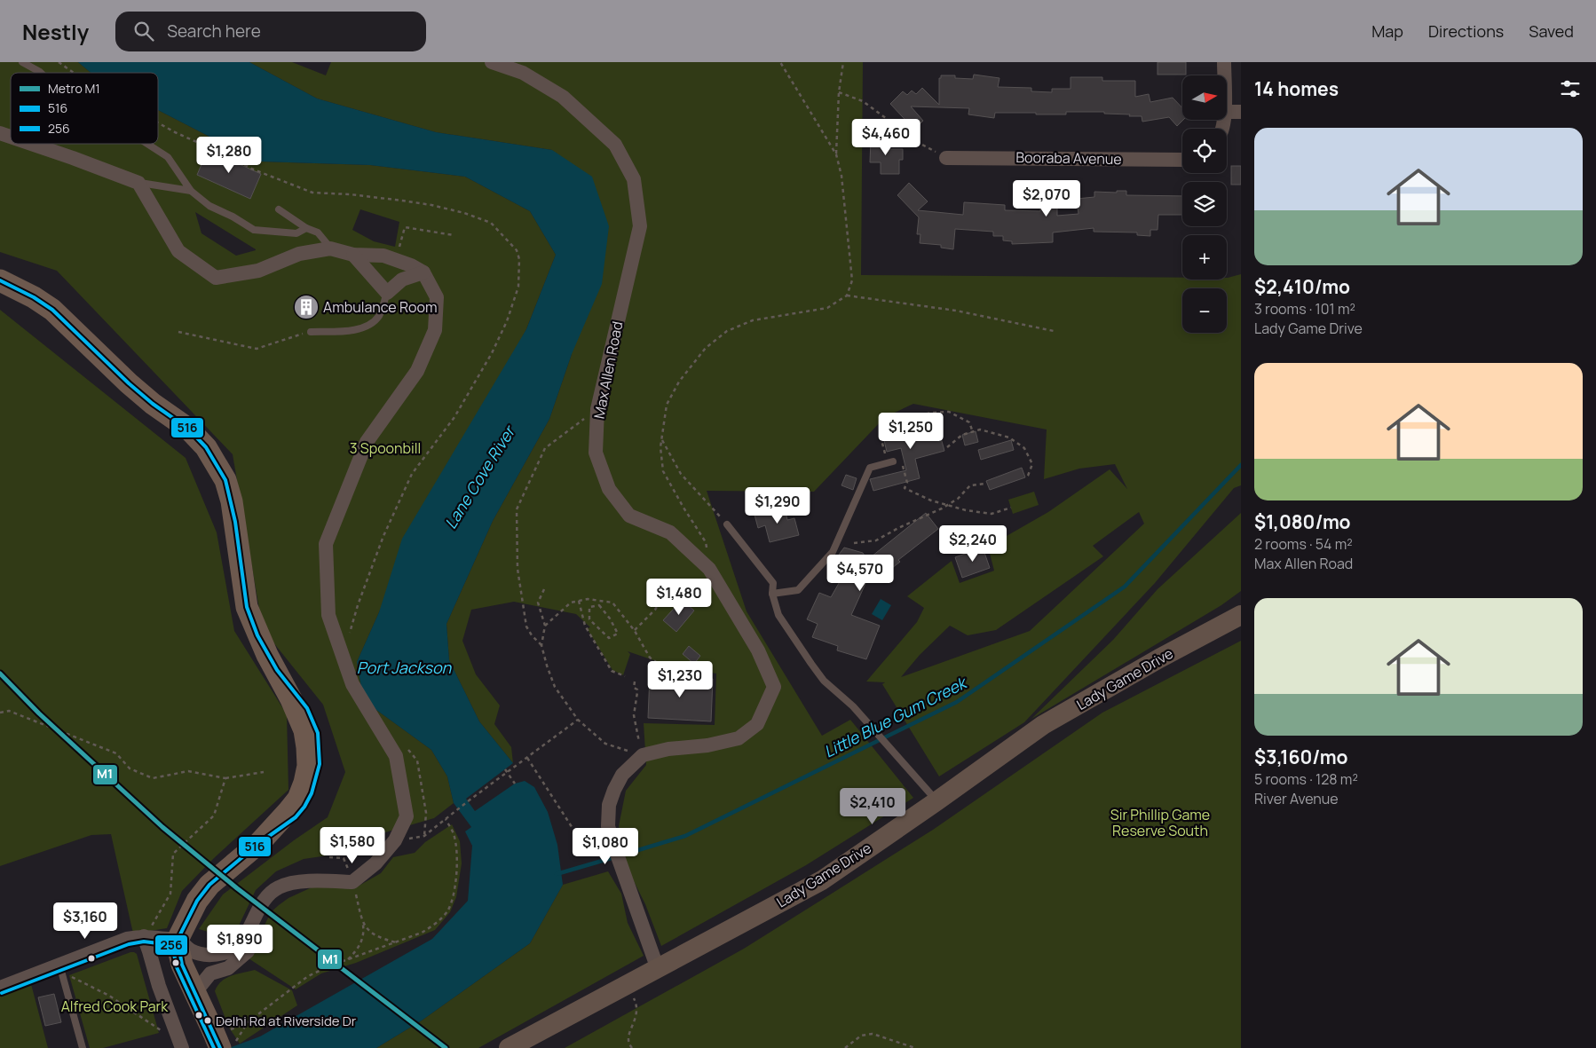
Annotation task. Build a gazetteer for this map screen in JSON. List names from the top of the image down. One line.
{"streets":{"main road":["Lady Game Drive"],"street":["Booraba Avenue","Max Allen Road"]},"water":["Lane Cove River","Port Jackson","Little Blue Gum Creek"],"parks":["3 Spoonbill","Sir Phillip Game Reserve South","Alfred Cook Park"],"places":{"building":["Ambulance Room"],"other":["Delhi Rd at Riverside Dr"]},"lines":["transit line 516","metro line M1","transit line 256"],"legend":["Metro M1","516","256"],"north":"right","page":{"header":"Nestly","search":"Search here","nav":["Map","Directions","Saved"],"heading":"14 homes","map_buttons":["+","−"],"list":[{"name":"$2,410/mo","note":"3 rooms · 101 m² · Lady Game Drive"},{"name":"$1,080/mo","note":"2 rooms · 54 m² · Max Allen Road"},{"name":"$3,160/mo","note":"5 rooms · 128 m² · River Avenue"}],"price":["$4,460","$1,280","$2,070","$1,250","$1,290","$2,240","$4,570","$1,480","$1,230","$2,410","$1,580","$1,080","$3,160","$1,890"]}}
